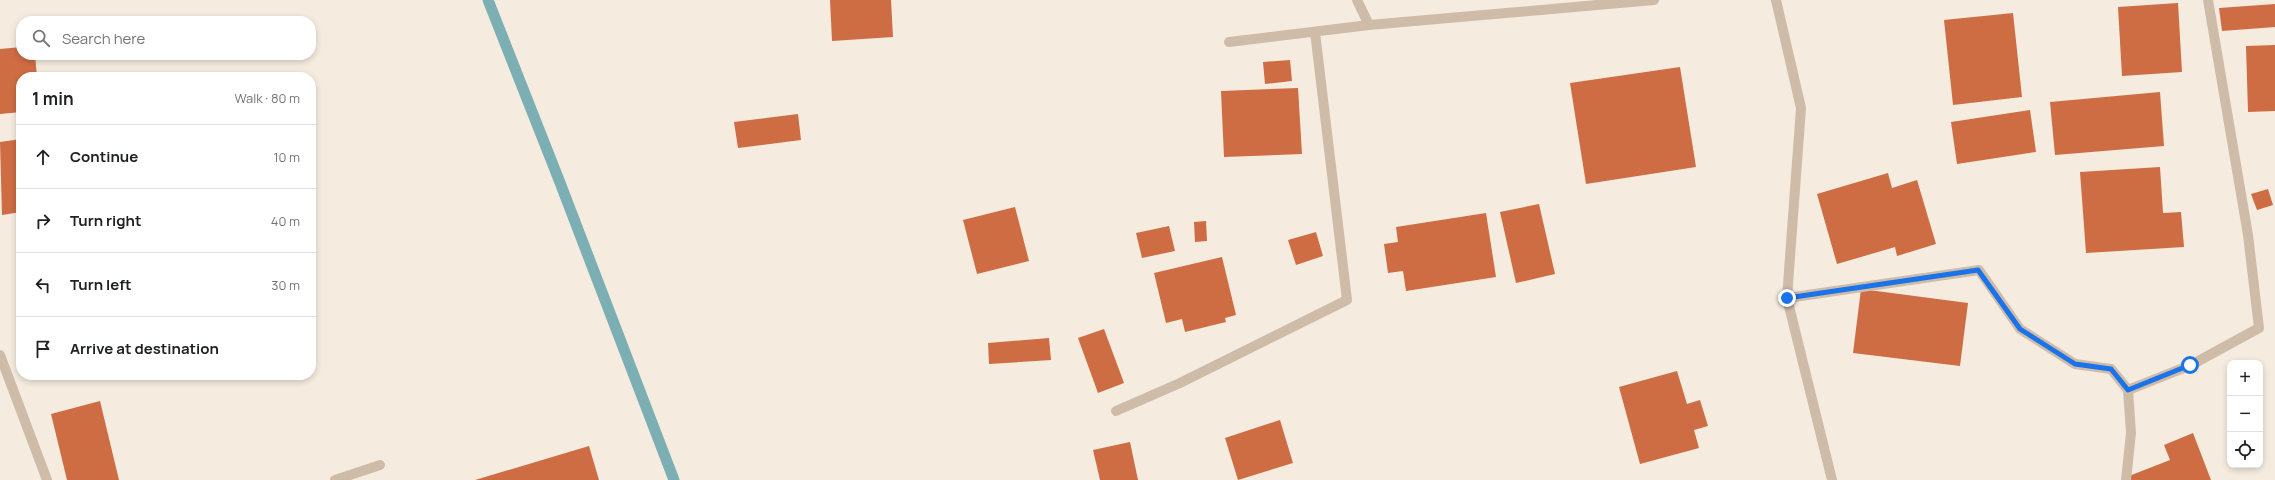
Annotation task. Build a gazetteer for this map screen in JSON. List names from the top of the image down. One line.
{"page":{"search":"Search here","heading":["1 min","Walk · 80 m"],"list":[["Continue","10 m"],["Turn right","40 m"],["Turn left","30 m"],"Arrive at destination"],"map_buttons":["+","−"]}}
